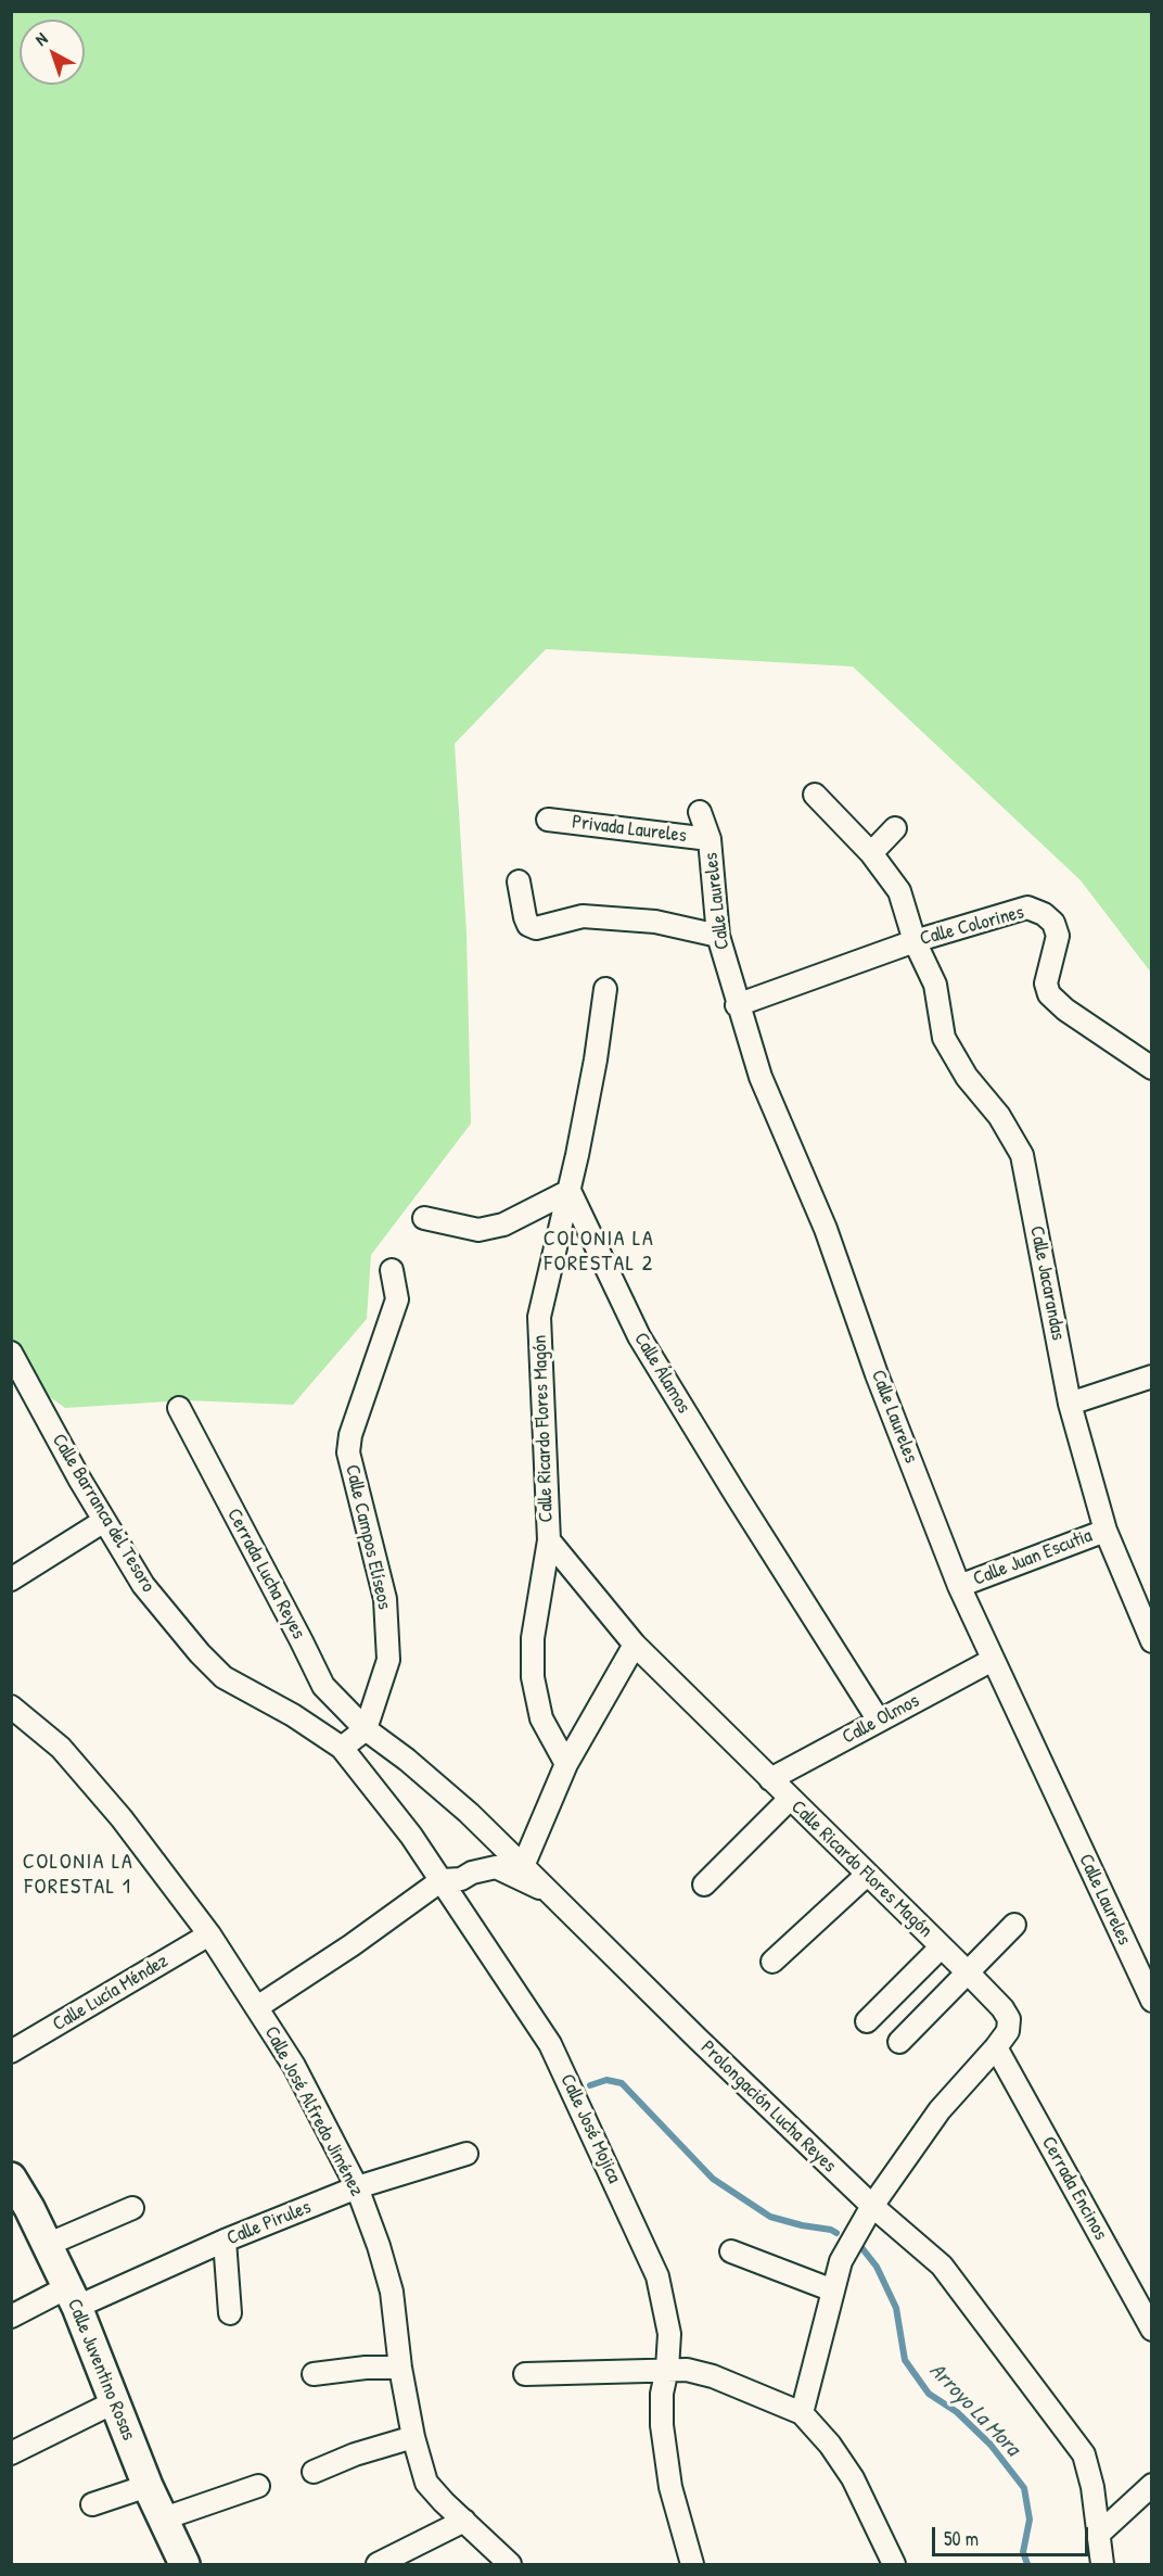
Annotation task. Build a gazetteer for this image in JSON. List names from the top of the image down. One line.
{"streets":{"street":["Privada Laureles","Calle Laureles","Calle Colorines","Calle Jacarandas","Calle Álamos","Calle Ricardo Flores Magón","Calle Barranca del Tesoro","Calle Campos Elíseos","Calle Juan Escutia","Cerrada Lucha Reyes","Calle Olmos","Calle Lucía Méndez","Prolongación Lucha Reyes","Calle José Alfredo Jiménez","Calle José Mojica","Cerrada Encinos","Calle Pirules","Calle Juventino Rosas"]},"crossings":[["Privada Laureles","Calle Laureles"],["Calle Laureles","Calle Colorines"],["Calle Laureles","Calle Juan Escutia"],["Calle Laureles","Calle Olmos"],["Calle Colorines","Calle Jacarandas"],["Calle Jacarandas","Calle Juan Escutia"],["Calle Álamos","Calle Ricardo Flores Magón"],["Calle Álamos","Calle Olmos"],["Calle Ricardo Flores Magón","Calle Olmos"],["Calle Ricardo Flores Magón","Prolongación Lucha Reyes"],["Calle Ricardo Flores Magón","Cerrada Encinos"],["Calle Barranca del Tesoro","Calle José Mojica"],["Calle Campos Elíseos","Cerrada Lucha Reyes"],["Calle Campos Elíseos","Prolongación Lucha Reyes"],["Cerrada Lucha Reyes","Prolongación Lucha Reyes"],["Calle Lucía Méndez","Calle José Alfredo Jiménez"],["Calle José Alfredo Jiménez","Calle Pirules"],["Calle Pirules","Calle Juventino Rosas"]],"districts":["COLONIA LA FORESTAL 2","COLONIA LA FORESTAL 1"],"water":["Arroyo La Mora"],"scale_bar":"50 m","north":"top left"}
